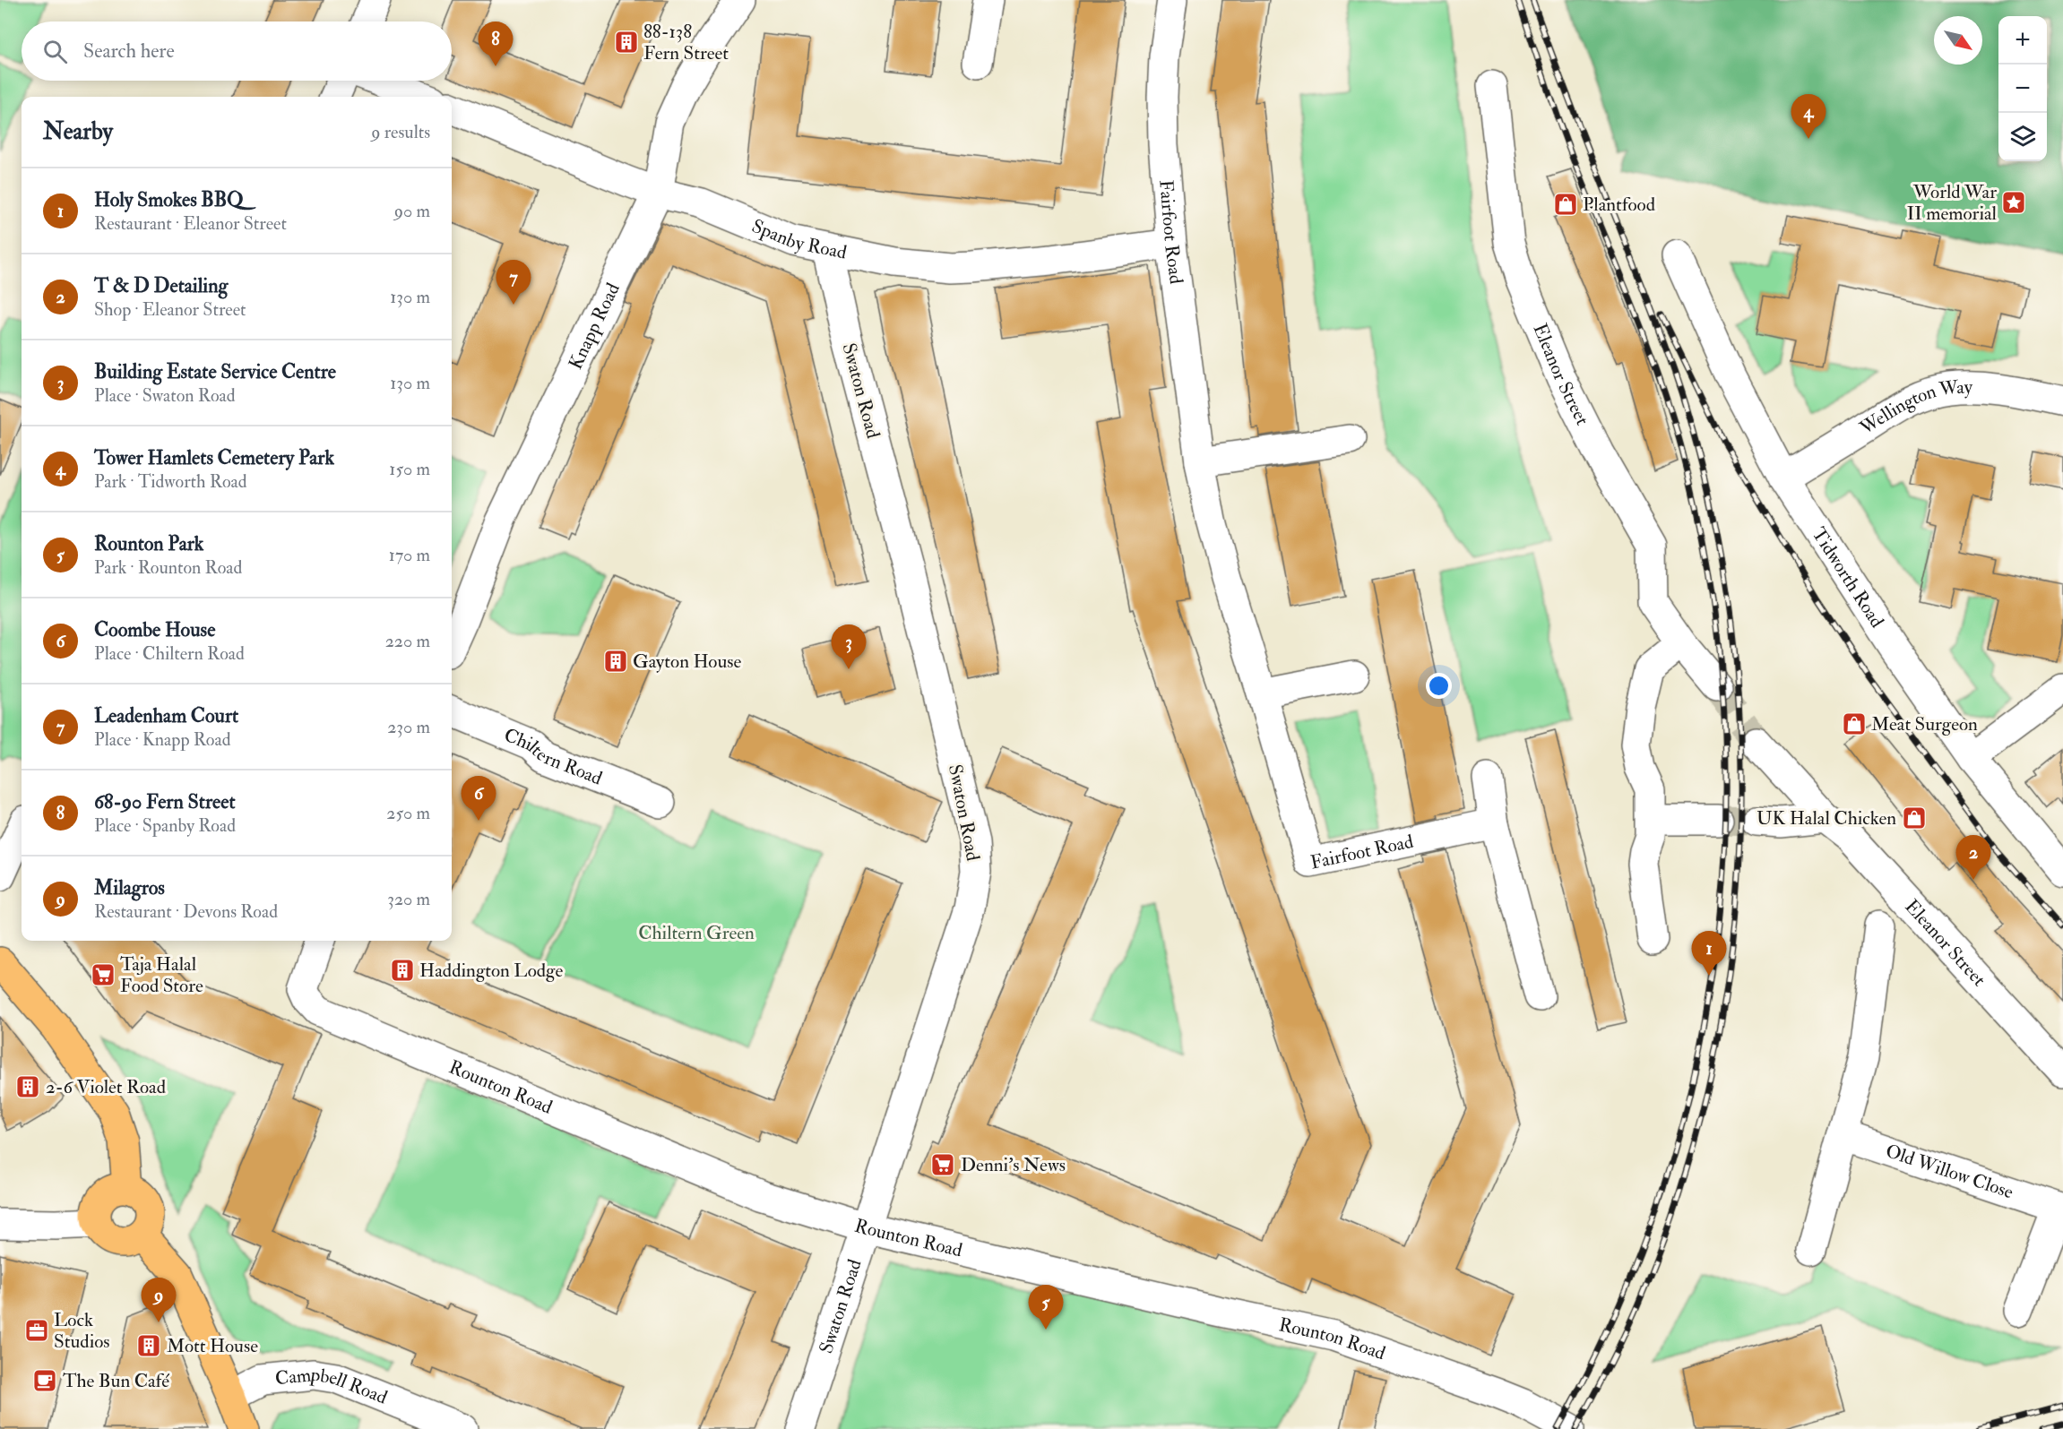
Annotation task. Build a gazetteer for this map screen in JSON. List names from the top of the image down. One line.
{"streets":{"street":["Fairfoot Road","Spanby Road","Knapp Road","Eleanor Street","Swaton Road","Wellington Way","Tidworth Road","Chiltern Road","Rounton Road","Old Willow Close","Campbell Road"]},"crossings":[["Fairfoot Road","Spanby Road"],["Spanby Road","Knapp Road"],["Spanby Road","Swaton Road"],["Swaton Road","Rounton Road"],["Wellington Way","Tidworth Road"]],"parks":["Chiltern Green"],"places":{"building":["88-138 Fern Street","Gayton House","Haddington Lodge","2-6 Violet Road","Mott House"],"place":["World War II memorial"],"shop":["Plantfood","Meat Surgeon","UK Halal Chicken"],"supermarket":["Taja Halal Food Store","Denni's News"],"office":["Lock Studios"],"cafe":["The Bun Café"]},"north":"bottom right","page":{"map_buttons":["+","−"],"pins":["8","4","7","3","6","2","1","9","5"],"search":"Search here","heading":["Nearby","9 results"],"list":[{"mark":"1","name":"Holy Smokes BBQ","note":"Restaurant · Eleanor Street","value":"90 m"},{"mark":"2","name":"T & D Detailing","note":"Shop · Eleanor Street","value":"130 m"},{"mark":"3","name":"Building Estate Service Centre","note":"Place · Swaton Road","value":"130 m"},{"mark":"4","name":"Tower Hamlets Cemetery Park","note":"Park · Tidworth Road","value":"150 m"},{"mark":"5","name":"Rounton Park","note":"Park · Rounton Road","value":"170 m"},{"mark":"6","name":"Coombe House","note":"Place · Chiltern Road","value":"220 m"},{"mark":"7","name":"Leadenham Court","note":"Place · Knapp Road","value":"230 m"},{"mark":"8","name":"68-90 Fern Street","note":"Place · Spanby Road","value":"250 m"},{"mark":"9","name":"Milagros","note":"Restaurant · Devons Road","value":"320 m"}]}}
